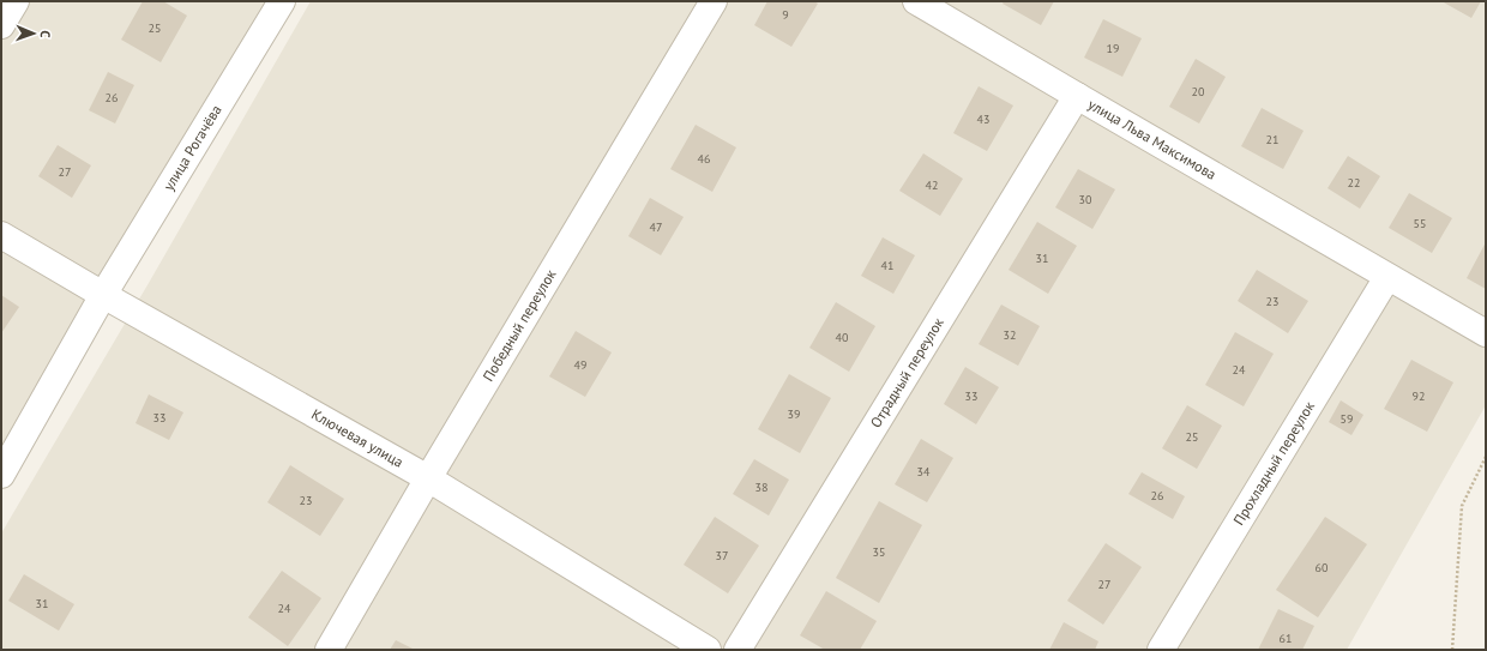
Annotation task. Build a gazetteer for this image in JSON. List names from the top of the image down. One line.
{"streets":{"street":["улица Льва Максимова","улица Рогачёва","Победный переулок","Отрадный переулок","Ключевая улица","Прохладный переулок"]},"crossings":[["улица Льва Максимова","Отрадный переулок"],["улица Льва Максимова","Прохладный переулок"],["улица Рогачёва","Ключевая улица"],["Победный переулок","Ключевая улица"]],"house_numbers":["9","25","19","20","26","43","21","46","27","22","42","30","55","47","31","41","23","32","40","49","24","33","92","39","33","59","25","34","38","26","23","35","37","60","27","31","24","61"],"north":"right"}
